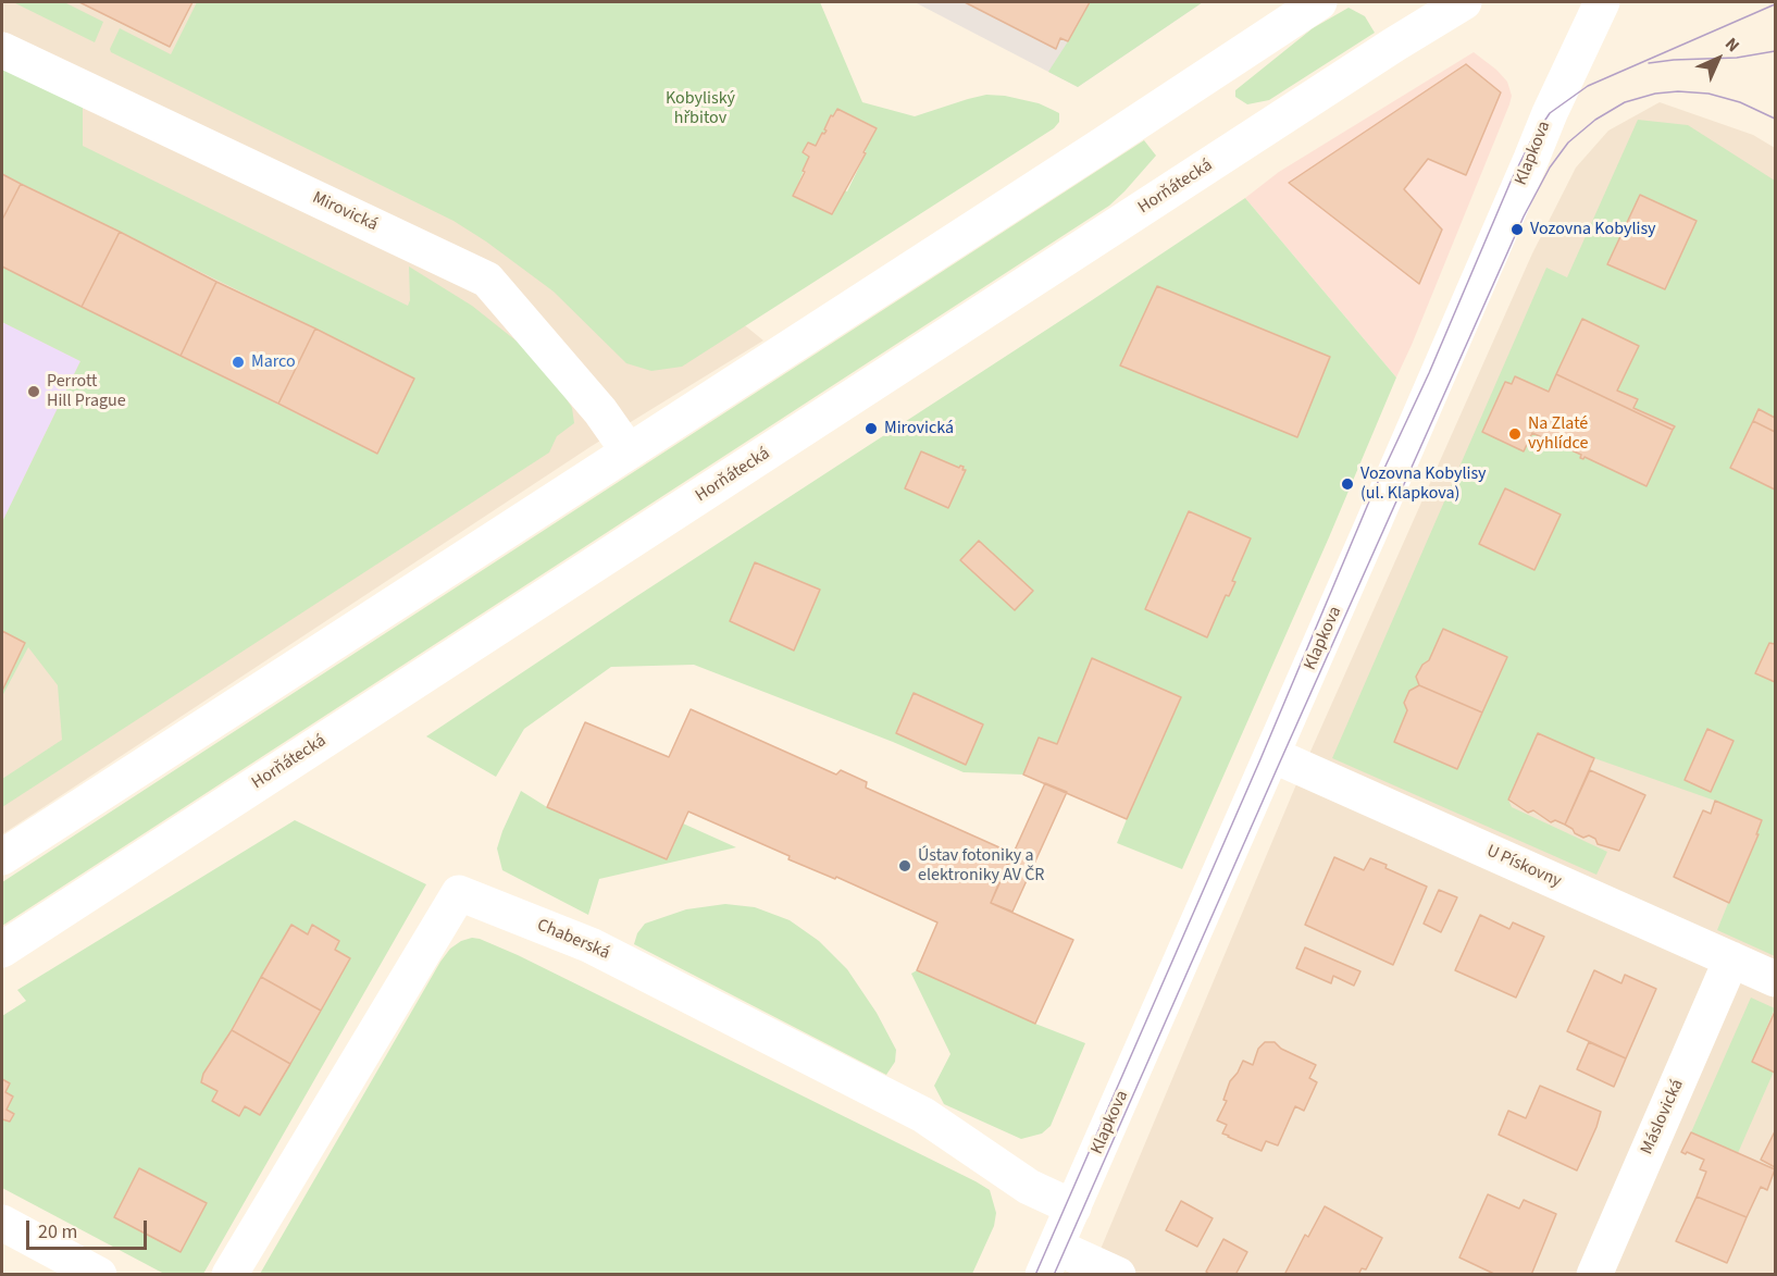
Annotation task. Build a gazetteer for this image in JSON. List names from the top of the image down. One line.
{"streets":{"street":["Klapkova","Horňátecká","Mirovická","U Pískovny","Chaberská","Máslovická"]},"crossings":[["Klapkova","U Pískovny"],["Klapkova","Chaberská"],["U Pískovny","Máslovická"]],"parks":["Kobyliský hřbitov"],"places":["Vozovna Kobylisy","Marco","Perrott Hill Prague","Mirovická","Na Zlaté vyhlídce","Vozovna Kobylisy (ul. Klapkova)","Ústav fotoniky a elektroniky AV ČR"],"scale_bar":"20 m","north":"top right"}
